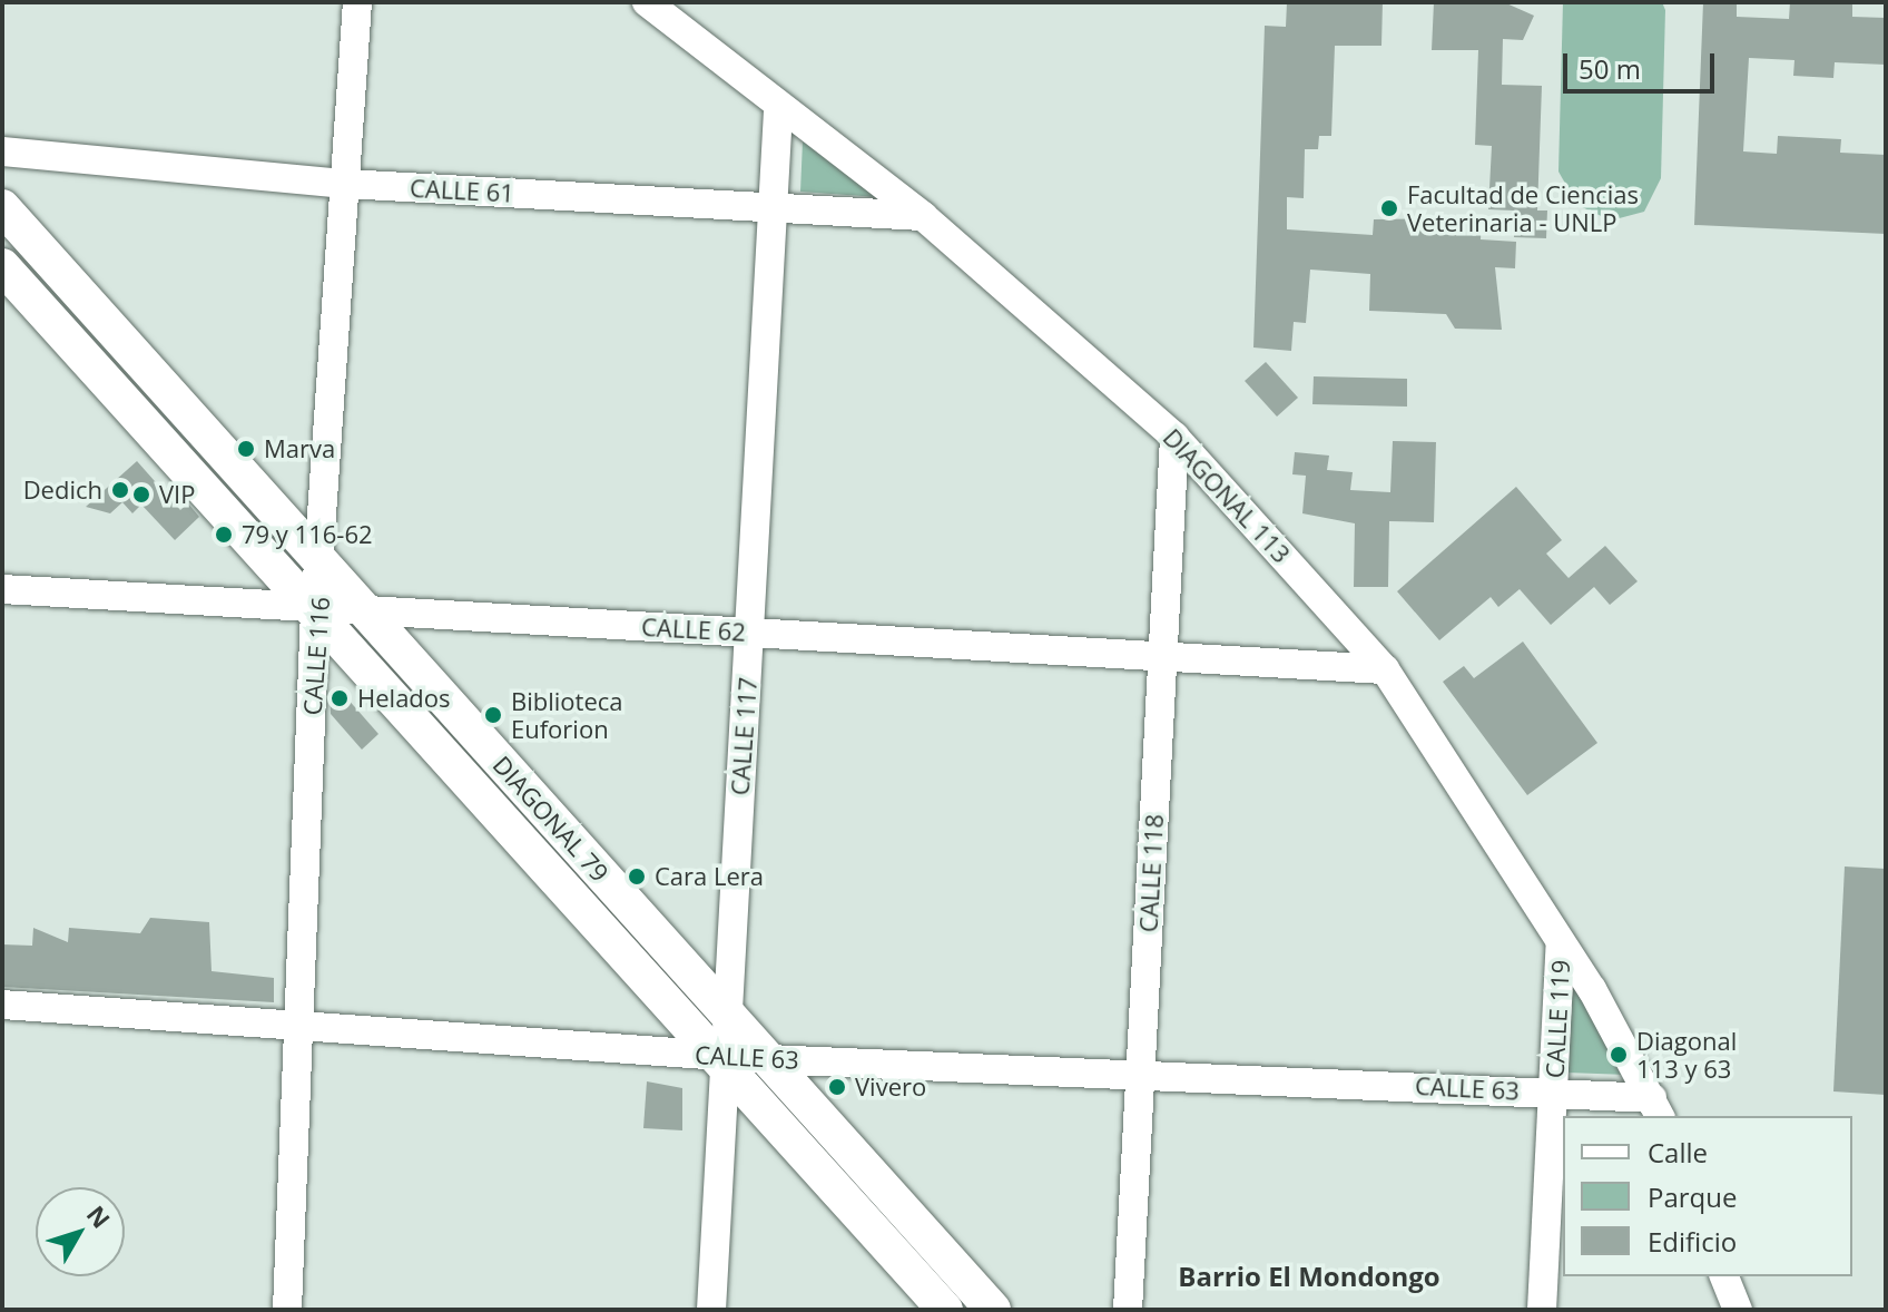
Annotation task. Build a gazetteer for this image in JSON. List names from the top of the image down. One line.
{"streets":{"main road":["DIAGONAL 79"],"street":["CALLE 61","DIAGONAL 113","CALLE 62","CALLE 116","CALLE 117","CALLE 118","CALLE 119","CALLE 63"]},"crossings":[["CALLE 61","DIAGONAL 113"],["CALLE 61","CALLE 116"],["CALLE 61","CALLE 117"],["DIAGONAL 113","CALLE 62"],["DIAGONAL 113","CALLE 117"],["DIAGONAL 113","CALLE 118"],["DIAGONAL 113","CALLE 119"],["DIAGONAL 113","CALLE 63"],["CALLE 62","CALLE 116"],["CALLE 62","CALLE 117"],["CALLE 62","DIAGONAL 79"],["CALLE 62","CALLE 118"],["CALLE 116","DIAGONAL 79"],["CALLE 116","CALLE 63"],["CALLE 117","DIAGONAL 79"],["CALLE 117","CALLE 63"],["DIAGONAL 79","CALLE 63"],["CALLE 118","CALLE 63"],["CALLE 119","CALLE 63"]],"districts":["Barrio El Mondongo"],"places":["Facultad de Ciencias Veterinaria - UNLP","Marva","Dedich","VIP","79 y 116-62","Helados","Biblioteca Euforion","Cara Lera","Diagonal 113 y 63","Vivero"],"legend":["Calle","Parque","Edificio"],"scale_bar":"50 m","north":"top right"}
